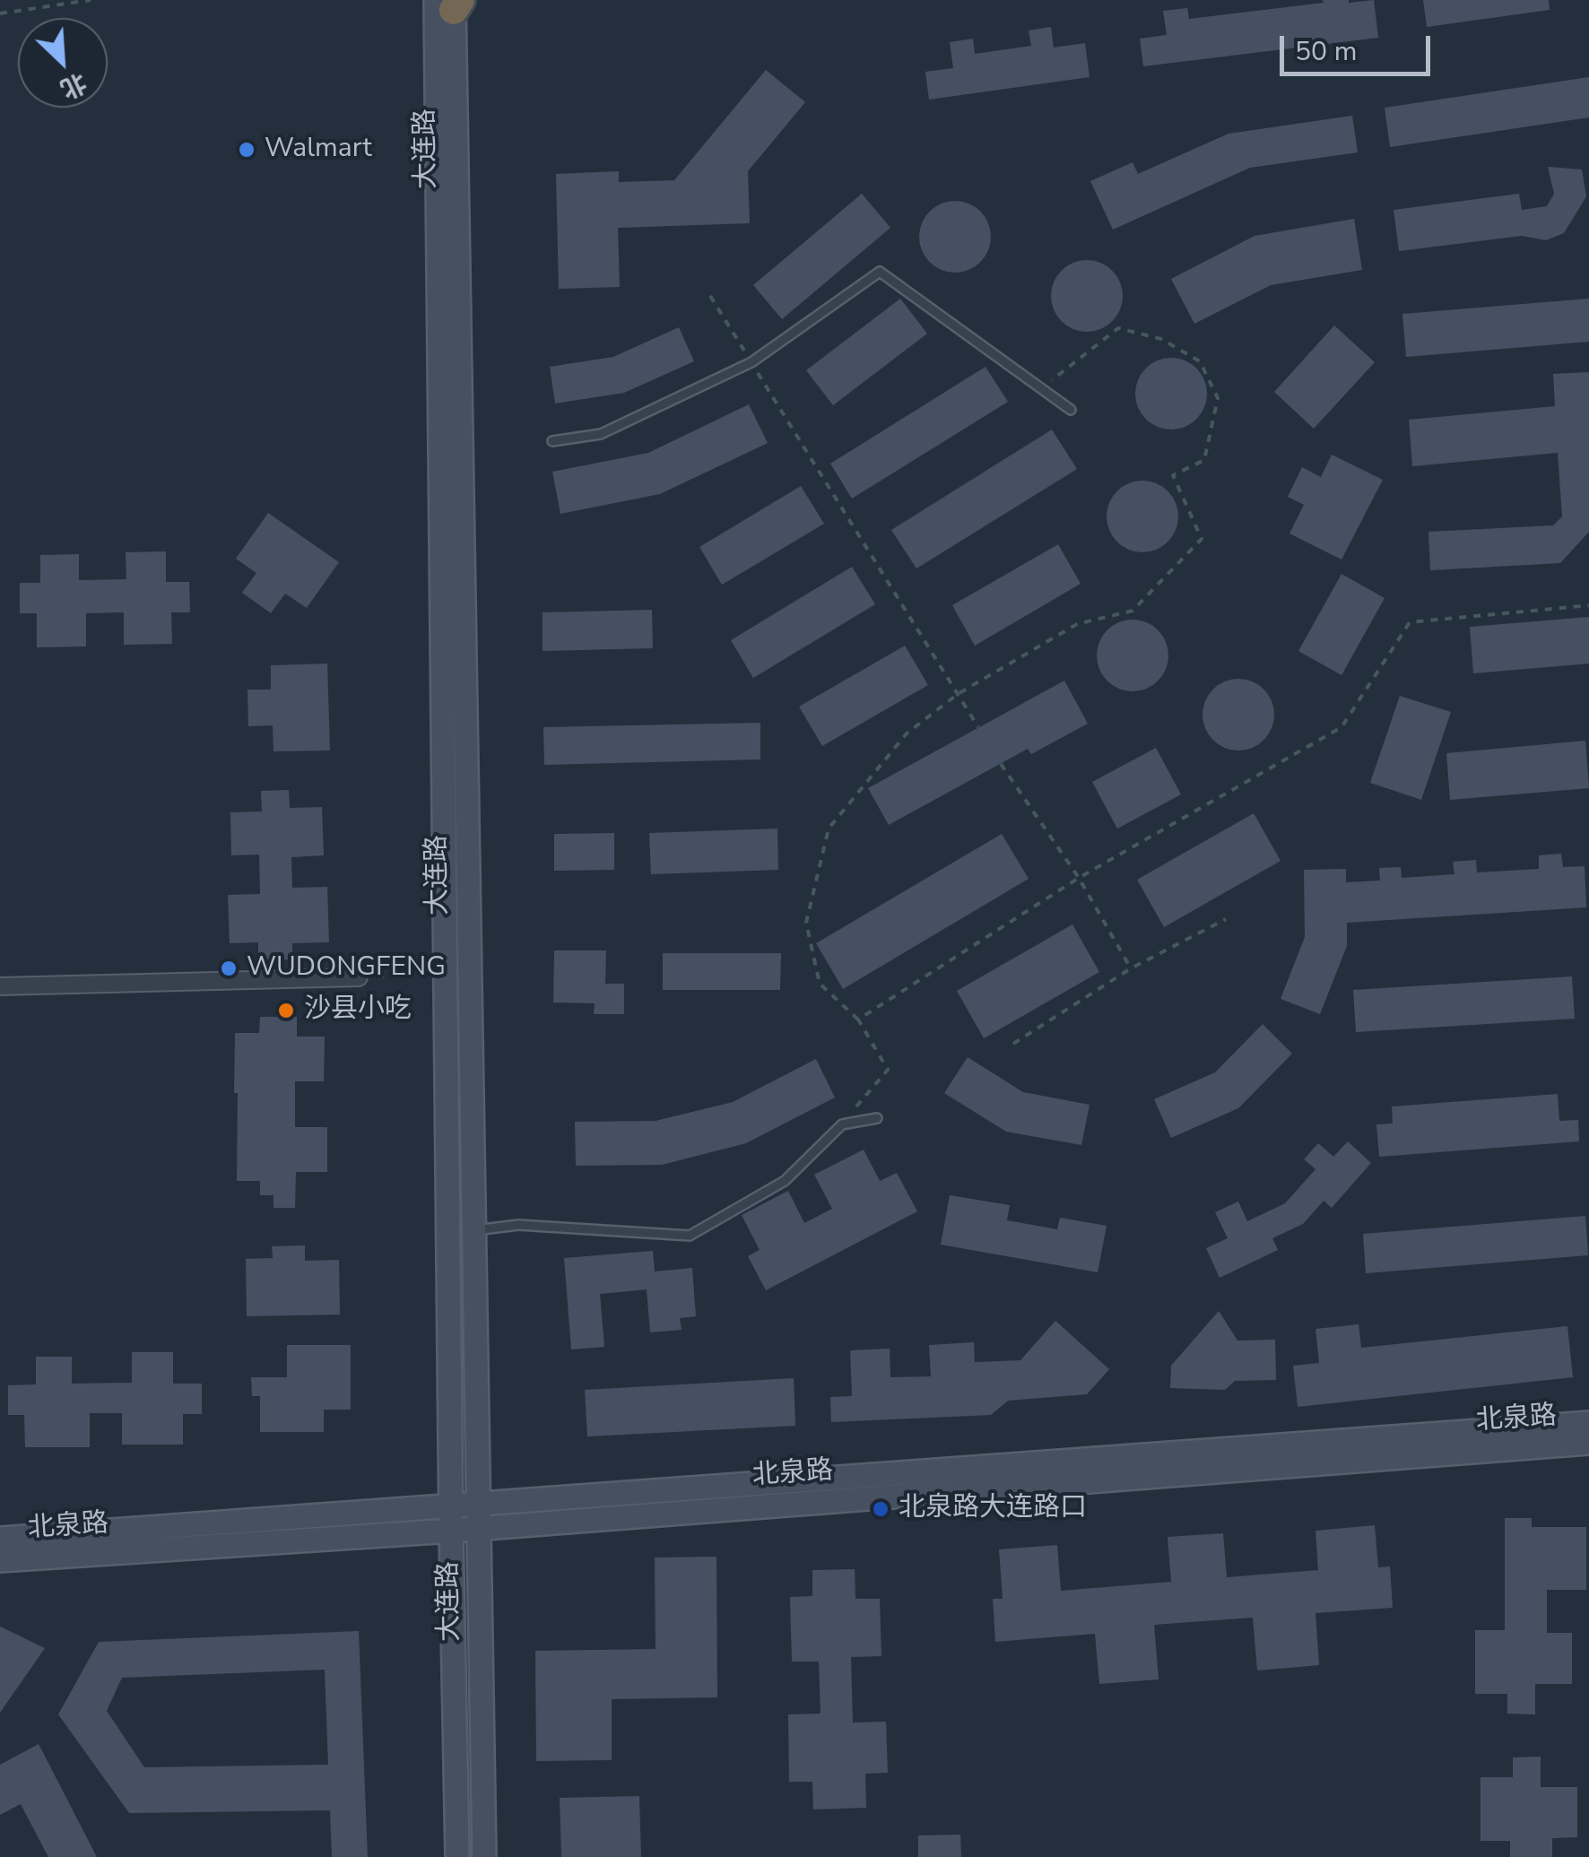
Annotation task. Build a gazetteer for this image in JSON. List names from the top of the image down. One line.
{"streets":{"street":["大连路","北泉路"]},"crossings":[["大连路","北泉路"]],"places":["Walmart","WUDONGFENG","沙县小吃","北泉路大连路口"],"scale_bar":"50 m","north":"bottom right"}
